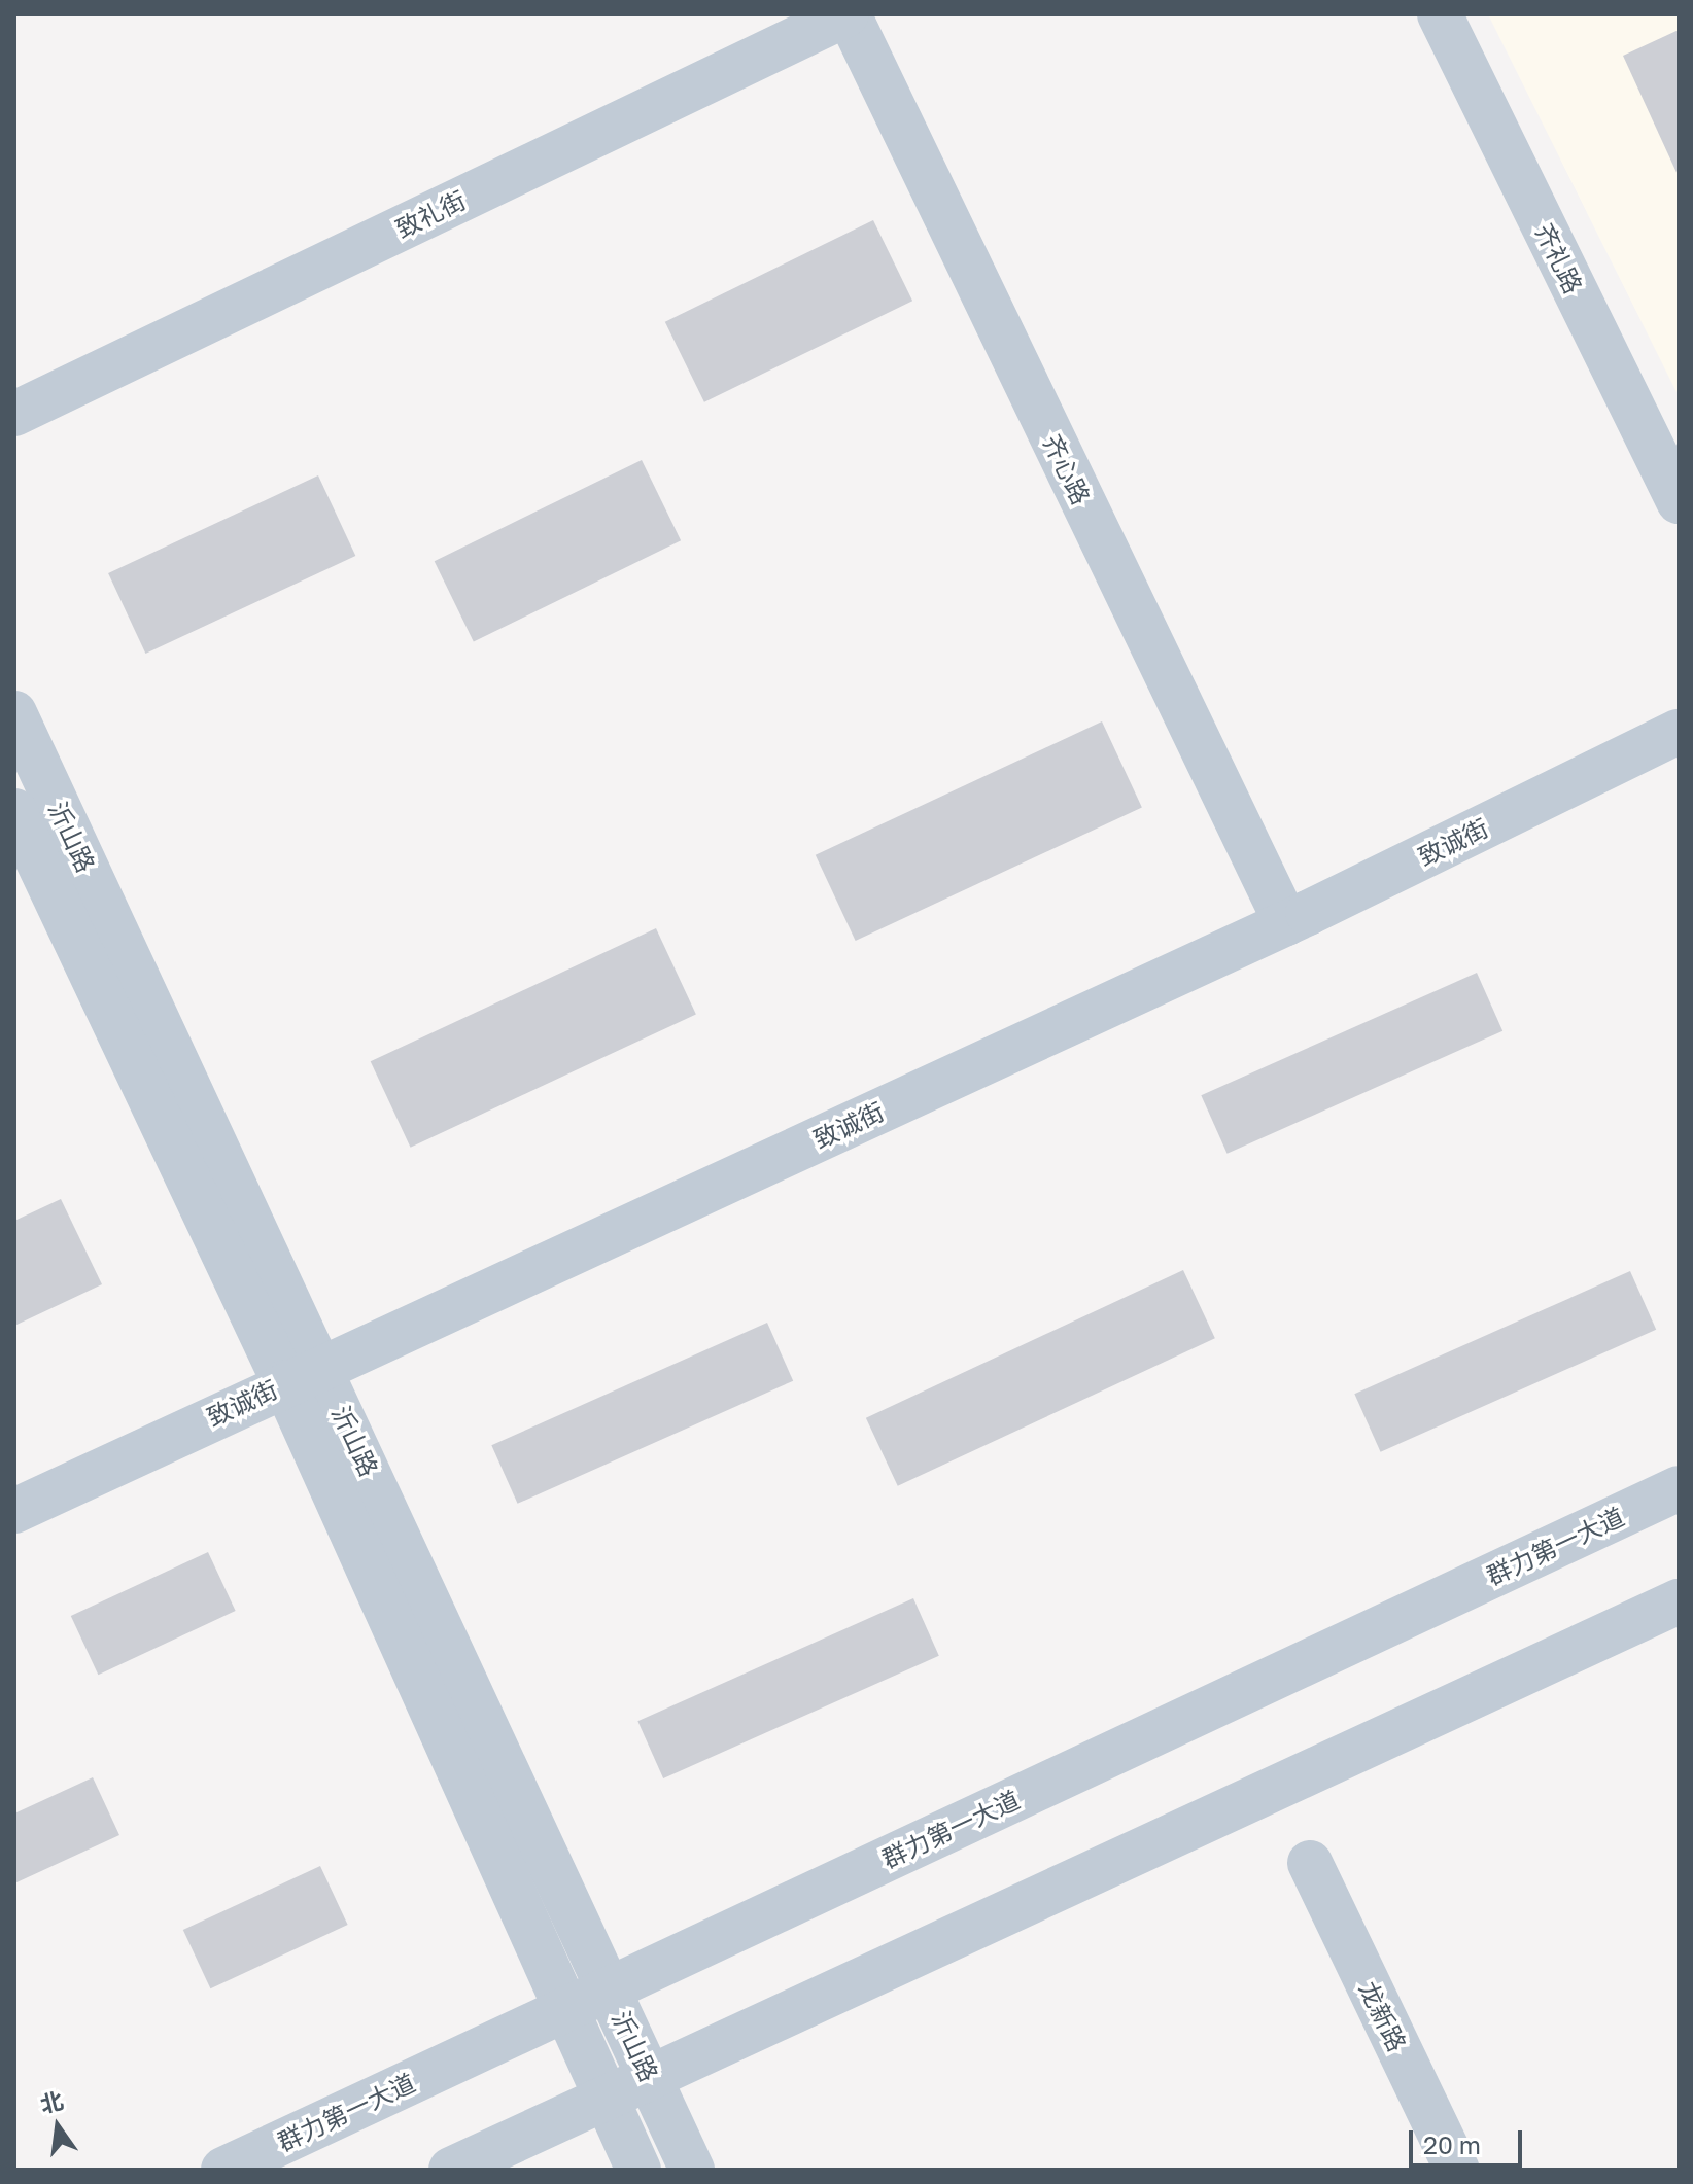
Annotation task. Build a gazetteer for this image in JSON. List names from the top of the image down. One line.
{"streets":{"main road":["致礼街","齐礼路","齐心路","沂山路","致诚街","群力第一大道","龙新路"]},"crossings":[["致礼街","齐心路"],["齐心路","致诚街"],["沂山路","致诚街"],["沂山路","群力第一大道"]],"scale_bar":"20 m","north":"top"}
